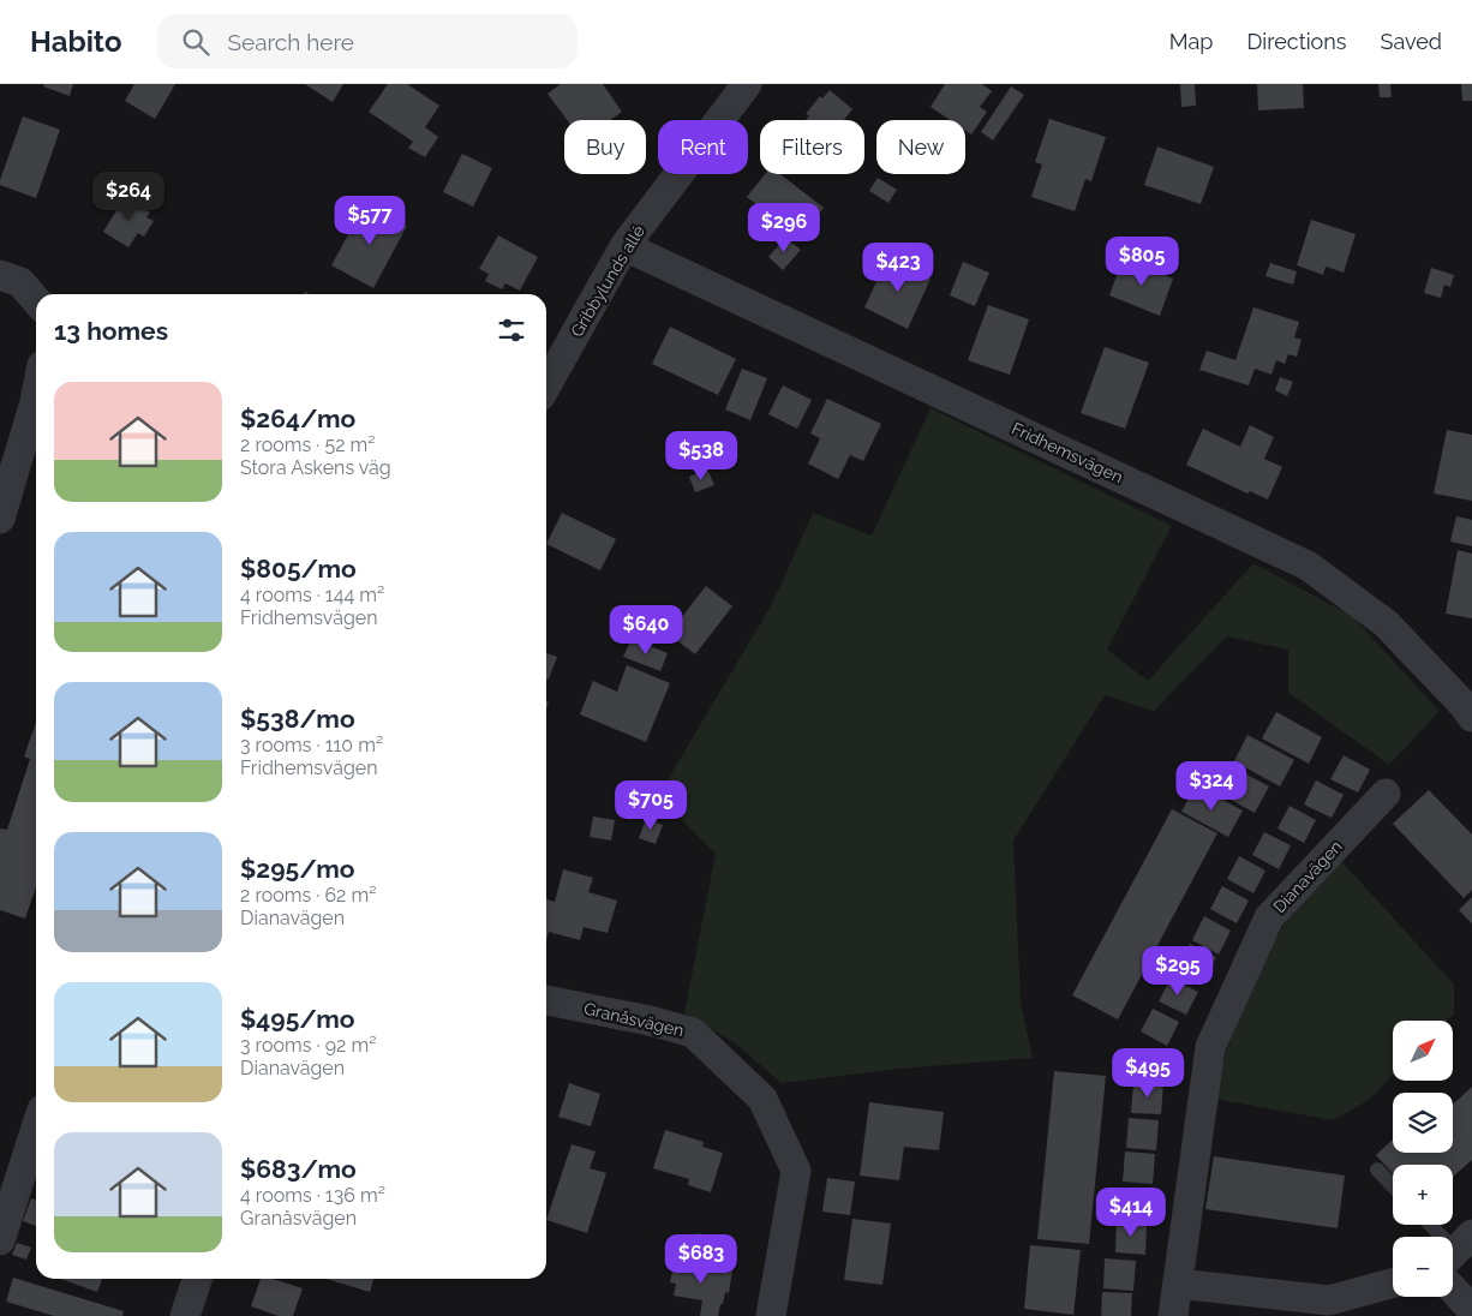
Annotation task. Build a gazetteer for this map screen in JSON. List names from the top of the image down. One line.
{"streets":{"street":["Gribbylunds allé","Fridhemsvägen","Dianavägen","Granåsvägen"]},"crossings":[["Gribbylunds allé","Fridhemsvägen"]],"north":"top right","page":{"header":"Habito","search":"Search here","nav":["Map","Directions","Saved"],"chip":["Buy","Rent","Filters","New"],"price":["$264","$577","$296","$805","$423","$538","$640","$324","$705","$295","$495","$414","$683"],"heading":"13 homes","list":[{"name":"$264/mo","note":"2 rooms · 52 m² · Stora Askens väg"},{"name":"$805/mo","note":"4 rooms · 144 m² · Fridhemsvägen"},{"name":"$538/mo","note":"3 rooms · 110 m² · Fridhemsvägen"},{"name":"$295/mo","note":"2 rooms · 62 m² · Dianavägen"},{"name":"$495/mo","note":"3 rooms · 92 m² · Dianavägen"},{"name":"$683/mo","note":"4 rooms · 136 m² · Granåsvägen"}],"map_buttons":["+","−"]}}
